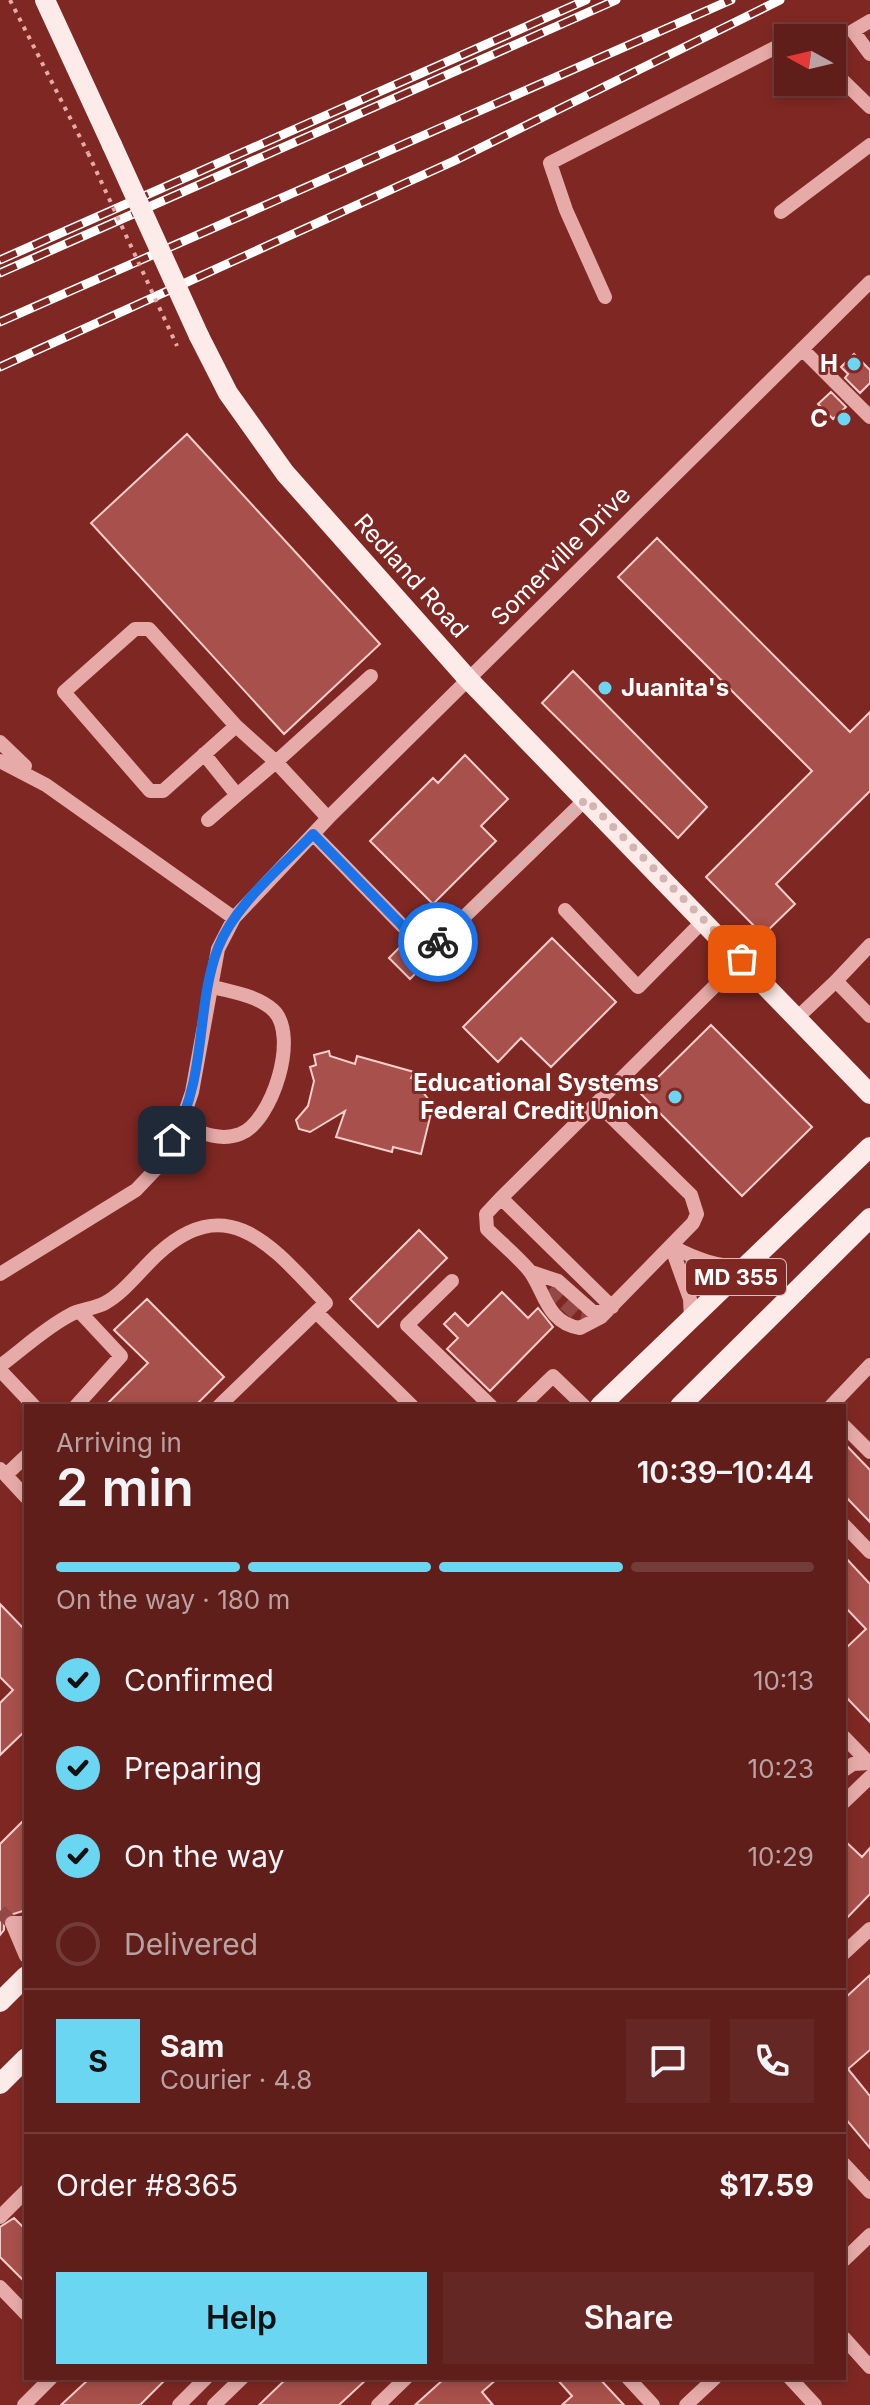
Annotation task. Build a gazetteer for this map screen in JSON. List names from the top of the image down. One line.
{"streets":{"main road":["Redland Road","MD 355"],"street":["Somerville Drive"]},"crossings":[["Somerville Drive","Redland Road"]],"places":["H","C","Juanita's","Educational Systems Federal Credit Union"],"north":"left","page":{"heading":["2 min","Arriving in","10:39–10:44"],"panel":["Sam","Courier · 4.8","Order #8365","$17.59"],"bar":"On the way · 180 m","list":[["Confirmed","10:13"],["Preparing","10:23"],["On the way","10:29"],"Delivered"],"round":"S","buttons":["Help","Share"]}}
